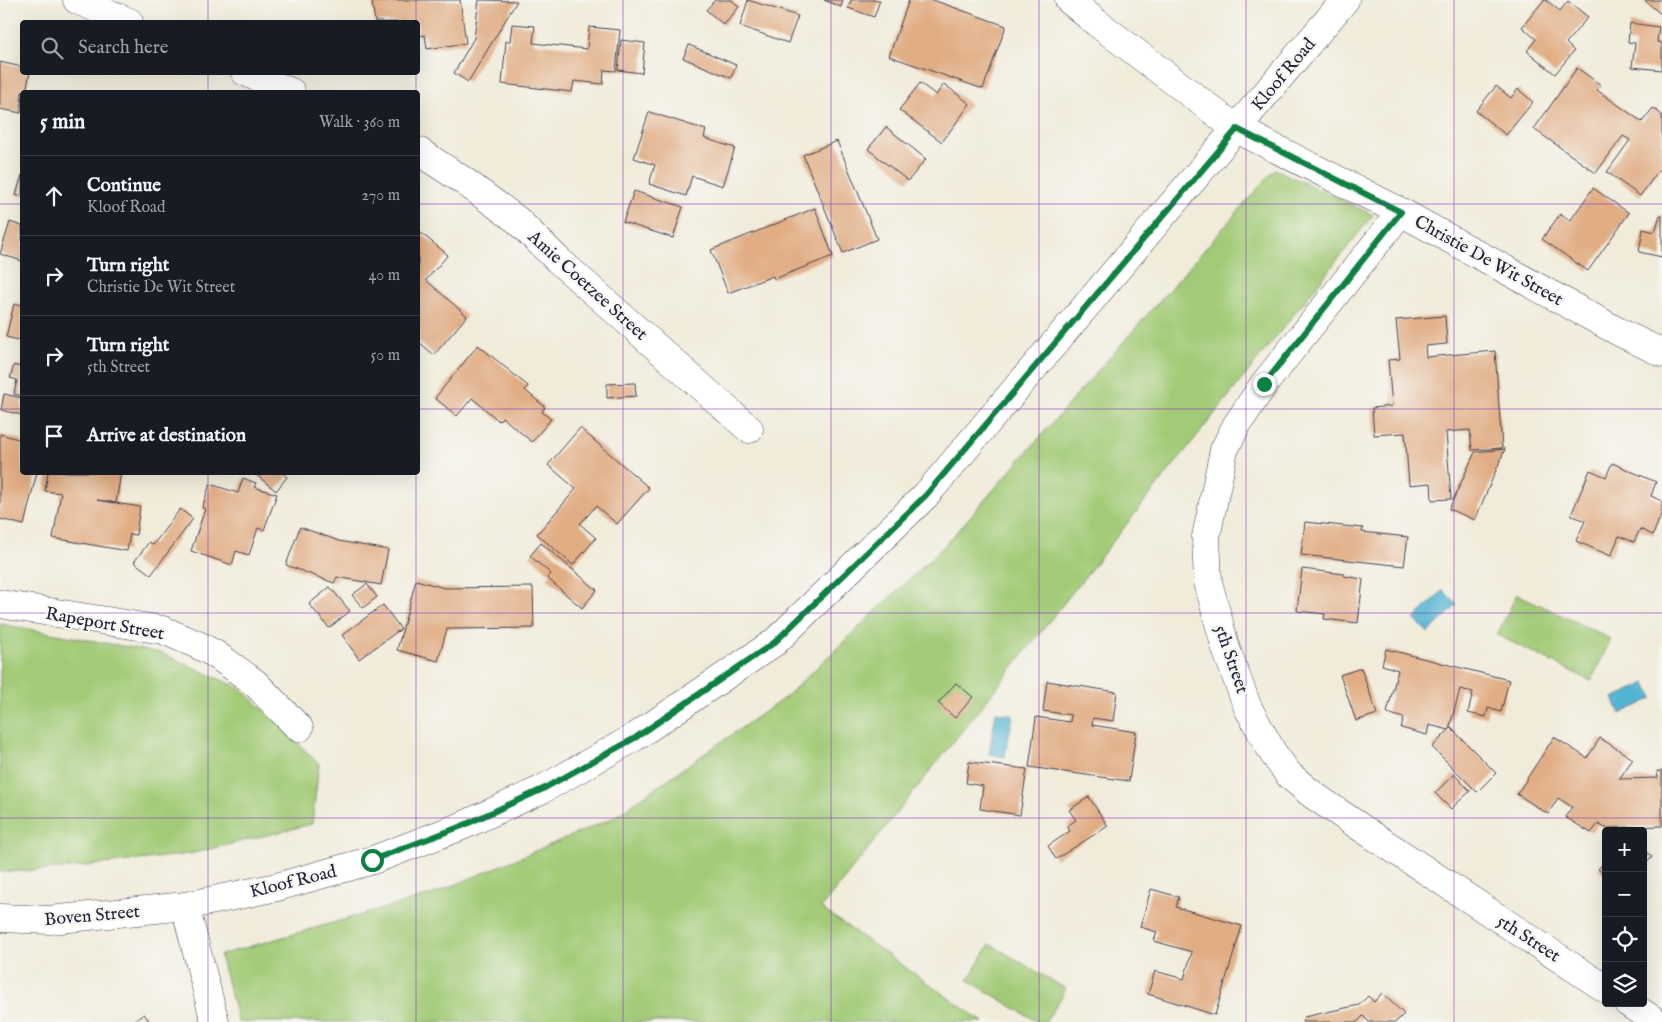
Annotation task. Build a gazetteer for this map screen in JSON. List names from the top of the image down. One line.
{"streets":{"street":["Kloof Road","Christie De Wit Street","Amie Coetzee Street","Rapeport Street","5th Street","Boven Street"]},"crossings":[["Kloof Road","Christie De Wit Street"],["Kloof Road","Boven Street"],["Christie De Wit Street","5th Street"]],"page":{"search":"Search here","heading":["5 min","Walk · 360 m"],"list":[["Continue","Kloof Road","270 m"],["Turn right","Christie De Wit Street","40 m"],["Turn right","5th Street","50 m"],"Arrive at destination"],"map_buttons":["+","−"]}}
